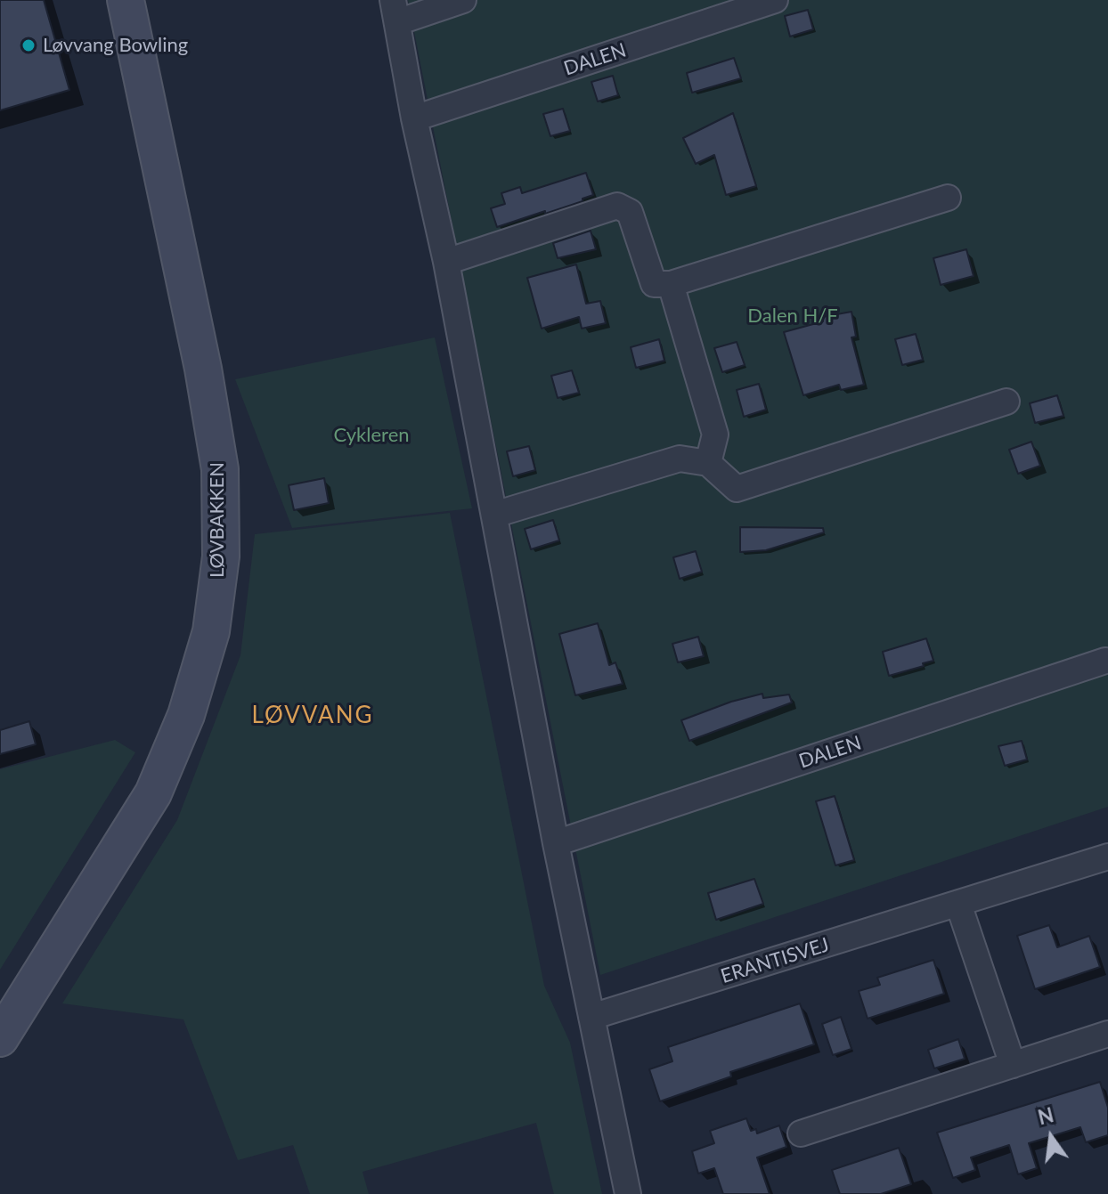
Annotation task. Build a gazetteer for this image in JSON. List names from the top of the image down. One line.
{"streets":{"street":["DALEN","LØVBAKKEN","ERANTISVEJ"]},"districts":["LØVVANG"],"parks":["Dalen H/F","Cykleren"],"places":["Løvvang Bowling"],"north":"top"}
